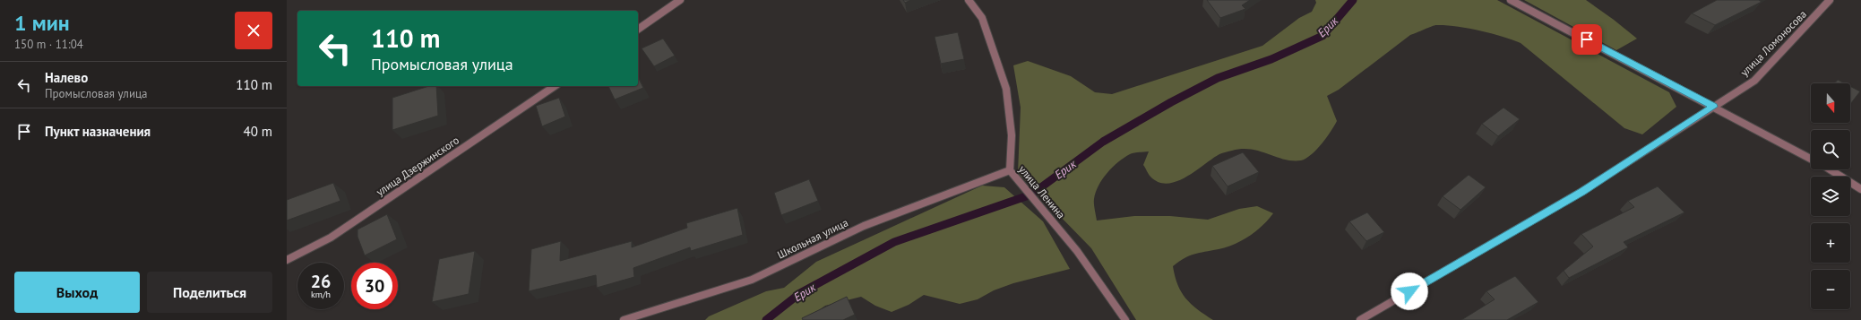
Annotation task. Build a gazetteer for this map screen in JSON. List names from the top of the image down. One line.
{"streets":{"street":["улица Ломоносова","улица Дзержинского","улица Ленина","Школьная улица"]},"crossings":[["улица Ленина","Школьная улица"]],"water":["Ерик"],"north":"bottom","page":{"heading":["1 мин","150 m · 11:04"],"turn":["110 m","Промысловая улица"],"list":[{"name":"Налево","note":"Промысловая улица","value":"110 m"},{"name":"Пункт назначения","value":"40 m"}],"map_buttons":["+","−"],"speed":"26 km/h","limit":"30","buttons":["Выход","Поделиться"]}}
